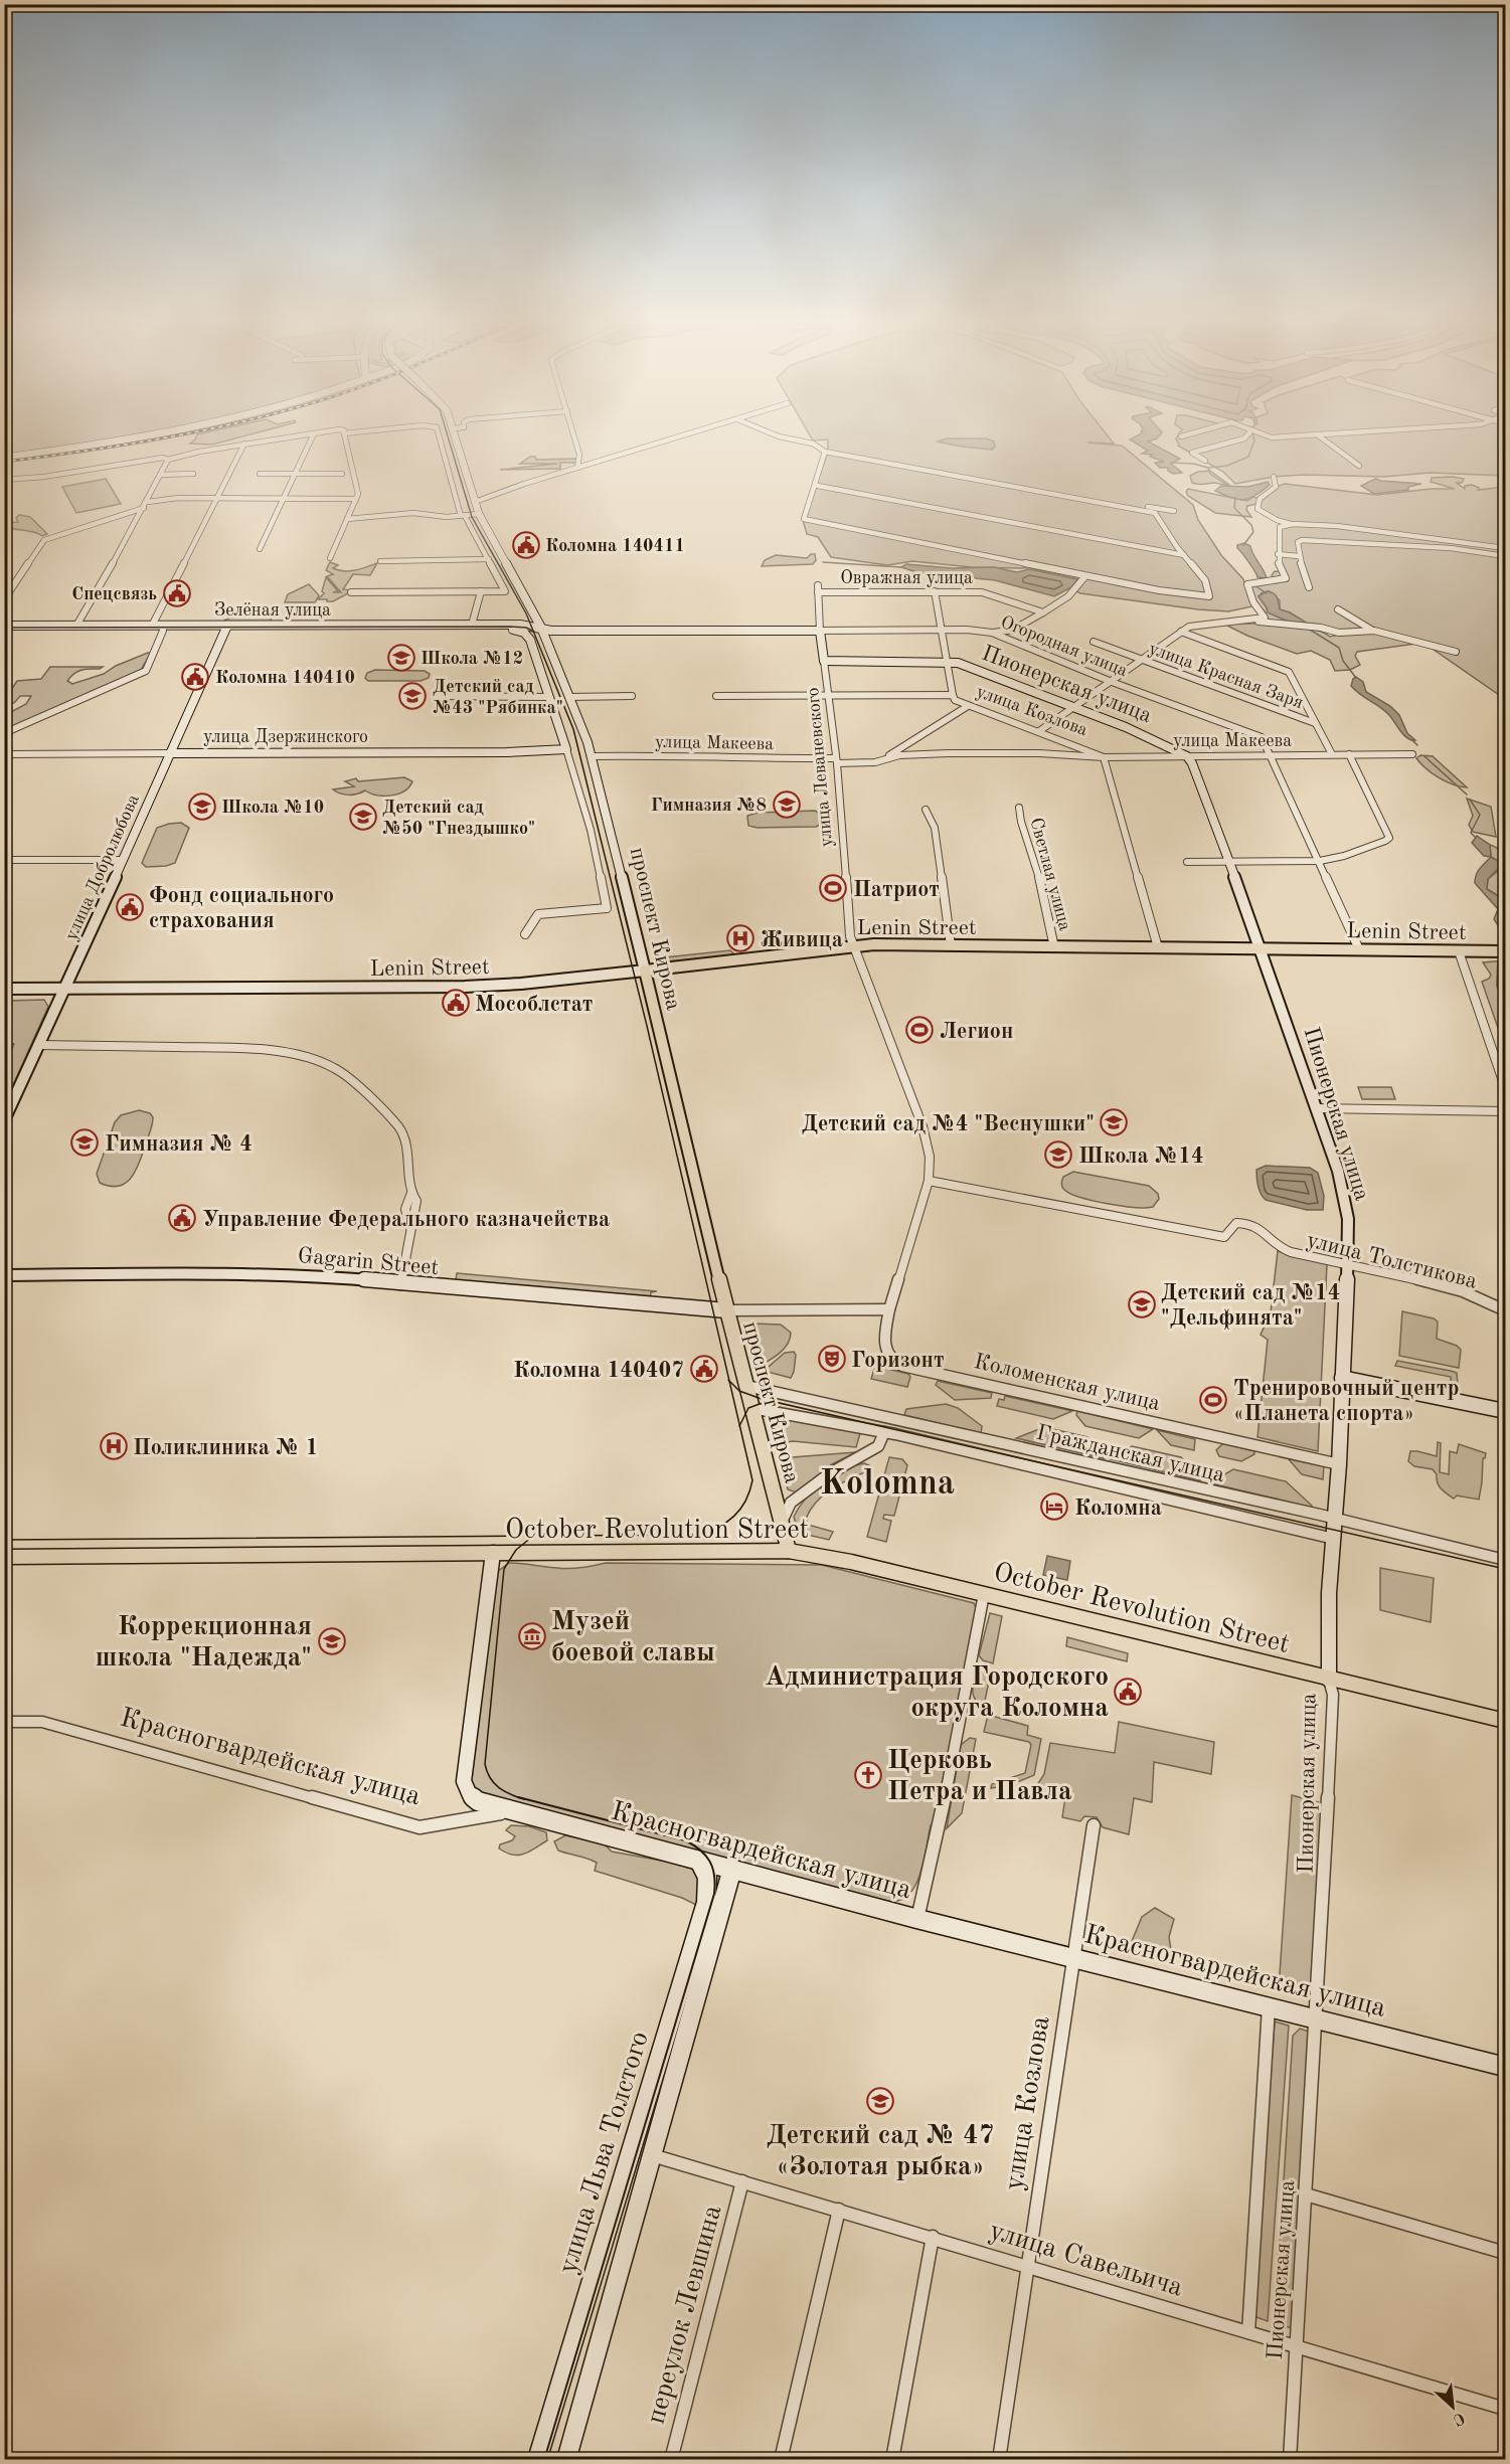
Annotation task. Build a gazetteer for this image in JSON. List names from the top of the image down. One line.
{"streets":{"main road":["Lenin Street","проспект Кирова","October Revolution Street"],"street":["Овражная улица","Зелёная улица","Огородная улица","улица Красная Заря","Пионерская улица","улица Козлова","улица Дзержинского","улица Макеева","улица Леваневского","улица Добролюбова","Светлая улица","улица Толстикова","Gagarin Street","Коломенская улица","Гражданская улица","Красногвардейская улица","улица Льва Толстого","улица Савельича","переулок Левшина"]},"crossings":[["Овражная улица","улица Леваневского"],["Зелёная улица","Огородная улица"],["Зелёная улица","улица Добролюбова"],["Зелёная улица","проспект Кирова"],["Огородная улица","улица Макеева"],["Огородная улица","улица Леваневского"],["Огородная улица","Lenin Street"],["Огородная улица","проспект Кирова"],["улица Красная Заря","улица Макеева"],["Пионерская улица","улица Макеева"],["Пионерская улица","улица Леваневского"],["Пионерская улица","Lenin Street"],["Пионерская улица","улица Толстикова"],["Пионерская улица","Коломенская улица"],["Пионерская улица","Гражданская улица"],["Пионерская улица","October Revolution Street"],["Пионерская улица","Красногвардейская улица"],["Пионерская улица","улица Савельича"],["улица Козлова","улица Макеева"],["улица Козлова","улица Леваневского"],["улица Козлова","Lenin Street"],["улица Козлова","Красногвардейская улица"],["улица Козлова","улица Савельича"],["улица Дзержинского","улица Добролюбова"],["улица Макеева","улица Леваневского"],["улица Макеева","проспект Кирова"],["улица Леваневского","Lenin Street"],["улица Леваневского","улица Толстикова"],["улица Леваневского","Коломенская улица"],["улица Добролюбова","Lenin Street"],["Светлая улица","Lenin Street"],["Lenin Street","проспект Кирова"],["проспект Кирова","Gagarin Street"],["проспект Кирова","Гражданская улица"],["проспект Кирова","October Revolution Street"],["Красногвардейская улица","улица Льва Толстого"],["улица Льва Толстого","улица Савельича"],["улица Савельича","переулок Левшина"]],"districts":["Kolomna"],"places":{"public building":["Коломна 140411","Спецсвязь","Коломна 140410","Фонд социального страхования","Мособлстат","Управление Федерального казначейства","Коломна 140407","Администрация Городского округа Коломна"],"school or university":["Школа №12","Детский сад №43 \"Рябинка\"","Гимназия №8","Школа №10","Детский сад №50 \"Гнездышко\"","Детский сад №4 \"Веснушки\"","Гимназия № 4","Школа №14","Детский сад №14 \"Дельфинята\"","Коррекционная школа \"Надежда\"","Детский сад № 47 «Золотая рыбка»"],"sports":["Патриот","Легион","Тренировочный центр «Планета спорта»"],"hospital":["Живица","Поликлиника № 1"],"theatre":["Горизонт"],"hotel":["Коломна"],"museum":["Музей боевой славы"],"church":["Церковь Петра и Павла"]},"north":"bottom right"}
